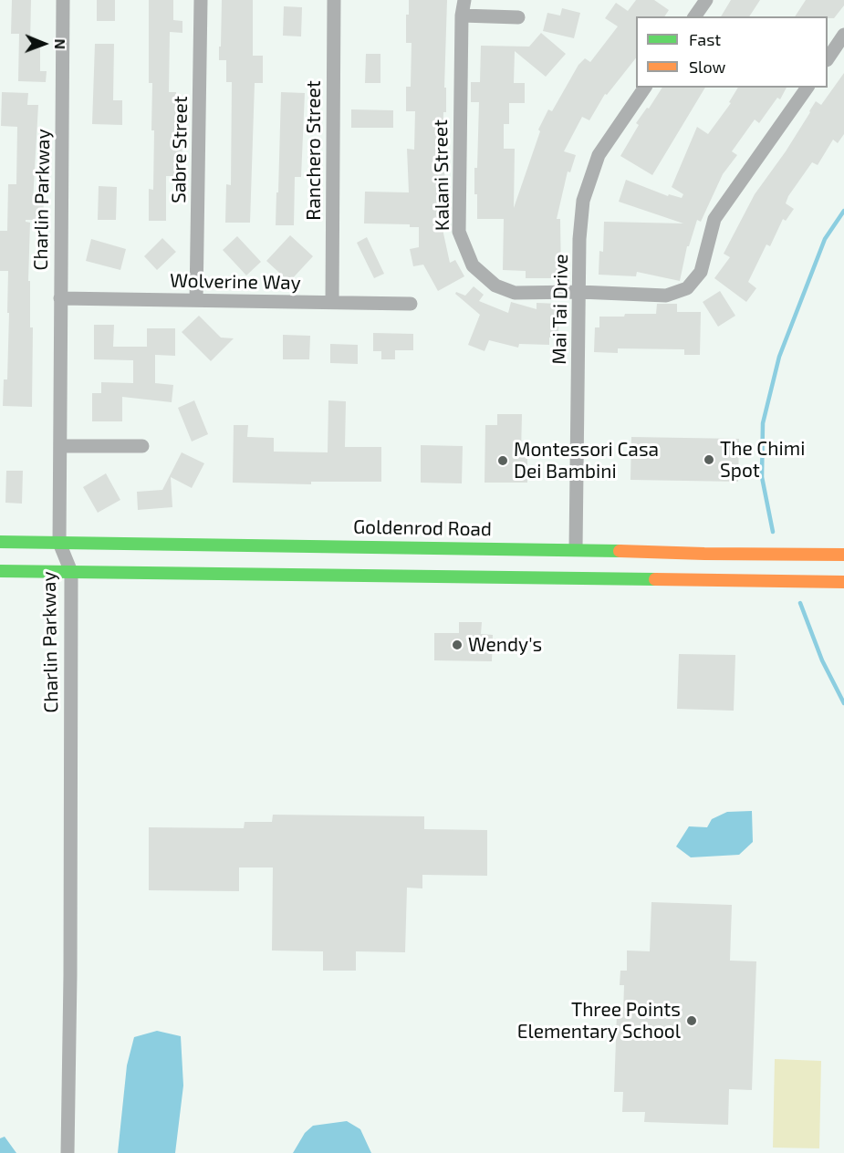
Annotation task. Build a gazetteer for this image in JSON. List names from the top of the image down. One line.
{"streets":{"main road":["Goldenrod Road"],"street":["Sabre Street","Ranchero Street","Kalani Street","Charlin Parkway","Wolverine Way","Mai Tai Drive"]},"crossings":[["Sabre Street","Wolverine Way"],["Ranchero Street","Wolverine Way"],["Kalani Street","Mai Tai Drive"],["Charlin Parkway","Wolverine Way"],["Charlin Parkway","Goldenrod Road"],["Mai Tai Drive","Goldenrod Road"]],"places":["The Chimi Spot","Montessori Casa Dei Bambini","Wendy's","Three Points Elementary School"],"legend":["Fast","Slow"],"north":"right"}
